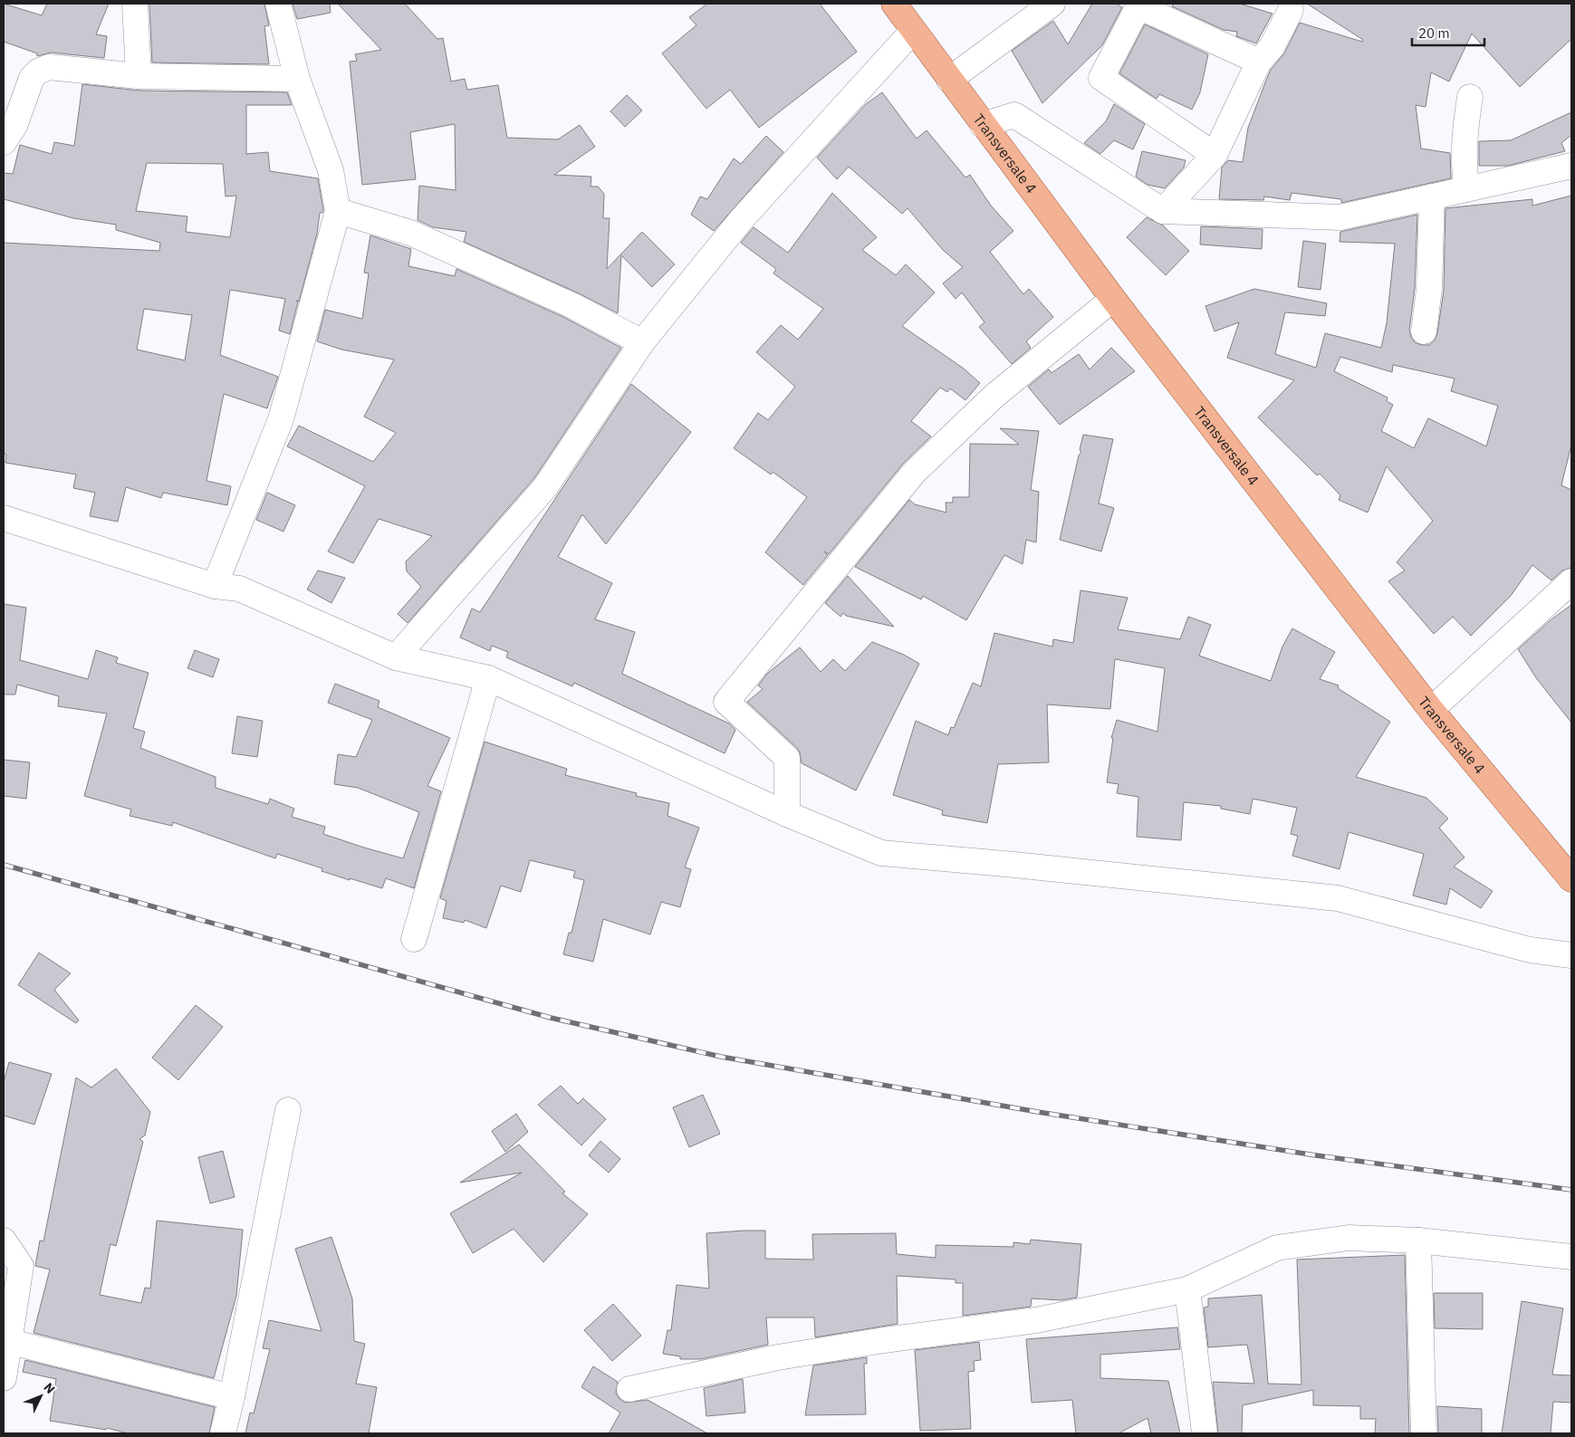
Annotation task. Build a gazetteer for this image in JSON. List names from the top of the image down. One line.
{"streets":{"main road":["Transversale 4"]},"scale_bar":"20 m","north":"top right"}
